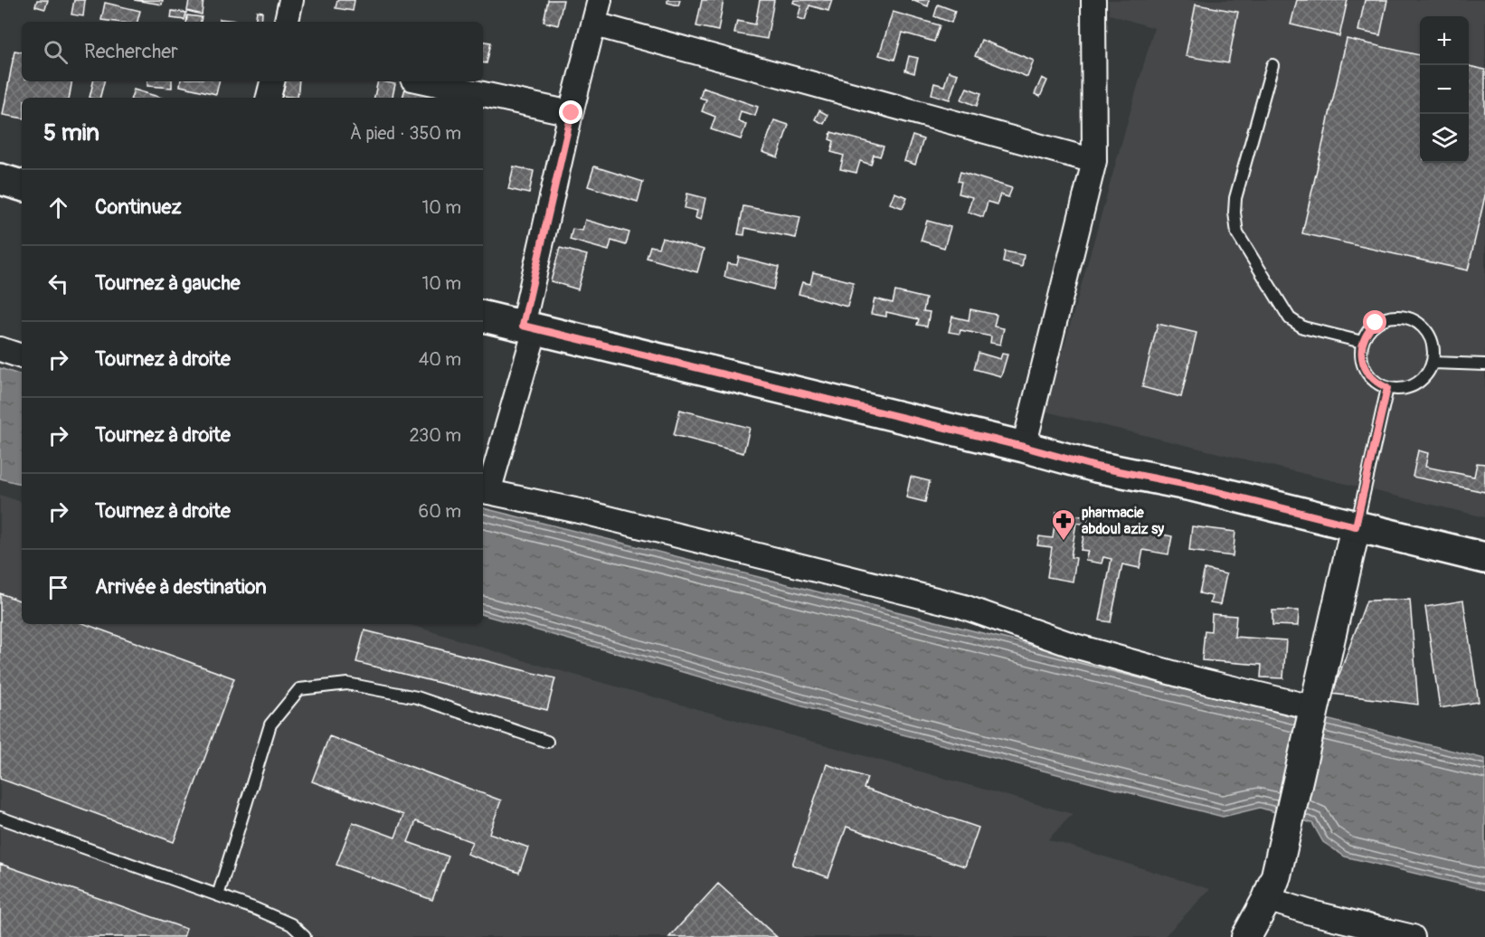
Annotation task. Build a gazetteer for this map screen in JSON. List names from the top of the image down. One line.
{"places":{"pharmacy":["pharmacie abdoul aziz sy"]},"page":{"map_buttons":["+","−"],"search":"Rechercher","heading":["5 min","À pied · 350 m"],"list":[["Continuez","10 m"],["Tournez à gauche","10 m"],["Tournez à droite","40 m"],["Tournez à droite","230 m"],["Tournez à droite","60 m"],"Arrivée à destination"]}}
